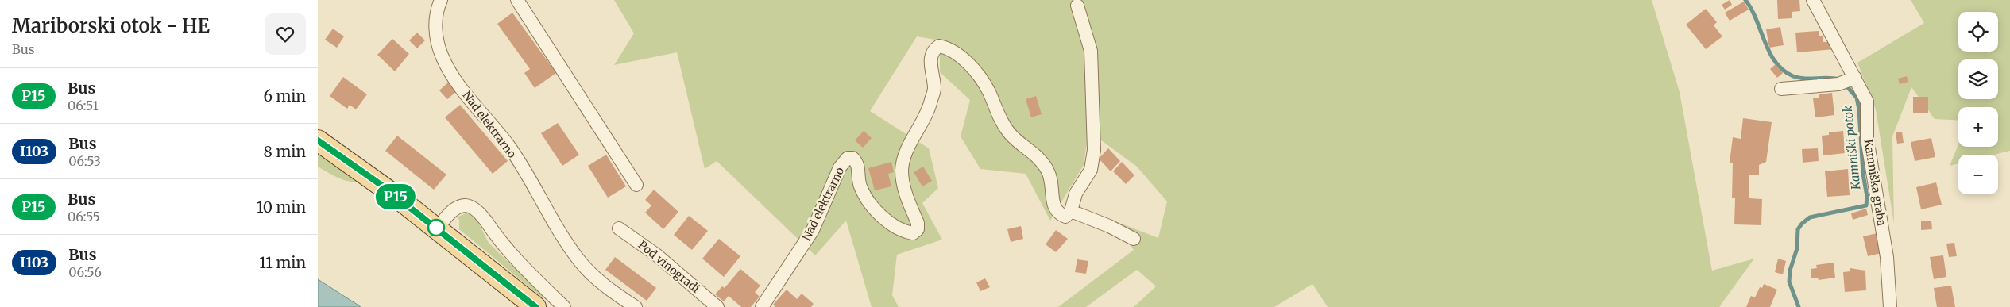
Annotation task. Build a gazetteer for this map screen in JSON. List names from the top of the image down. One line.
{"streets":{"street":["Nad elektrarno","Kamniška graba","Pod vinogradi"]},"water":["Kamniški potok"],"lines":["bus line P15"],"page":{"heading":["Mariborski otok - HE","Bus"],"on_map":"P15","map_buttons":["+","−"],"list":[{"mark":"P15","name":"Bus","note":"06:51","value":"6 min"},{"mark":"I103","name":"Bus","note":"06:53","value":"8 min"},{"mark":"P15","name":"Bus","note":"06:55","value":"10 min"},{"mark":"I103","name":"Bus","note":"06:56","value":"11 min"}]}}
